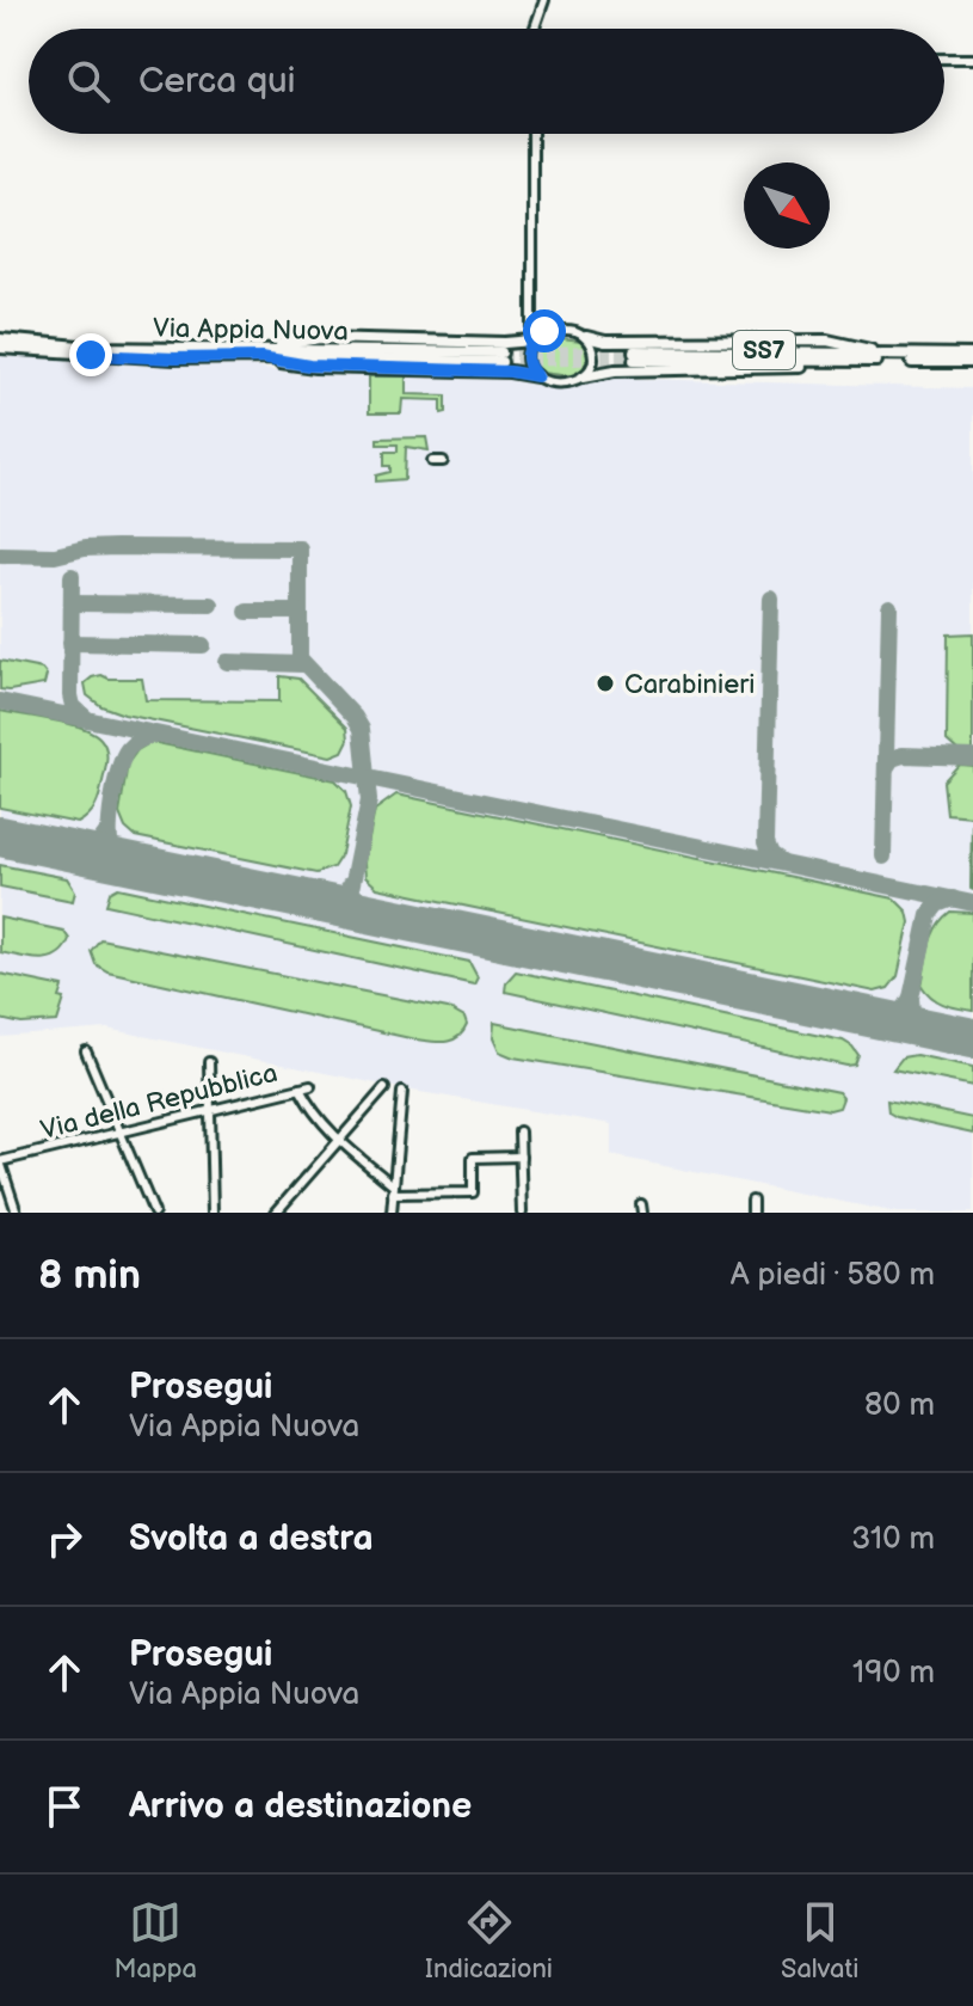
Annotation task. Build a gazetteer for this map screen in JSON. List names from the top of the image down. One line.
{"streets":{"main road":["Via Appia Nuova","SS7"],"street":["Via della Repubblica"]},"places":["Carabinieri"],"north":"bottom right","page":{"search":"Cerca qui","heading":["8 min","A piedi · 580 m"],"list":[["Prosegui","Via Appia Nuova","80 m"],["Svolta a destra","310 m"],["Prosegui","Via Appia Nuova","190 m"],"Arrivo a destinazione"],"nav":["Mappa","Indicazioni","Salvati"]}}
